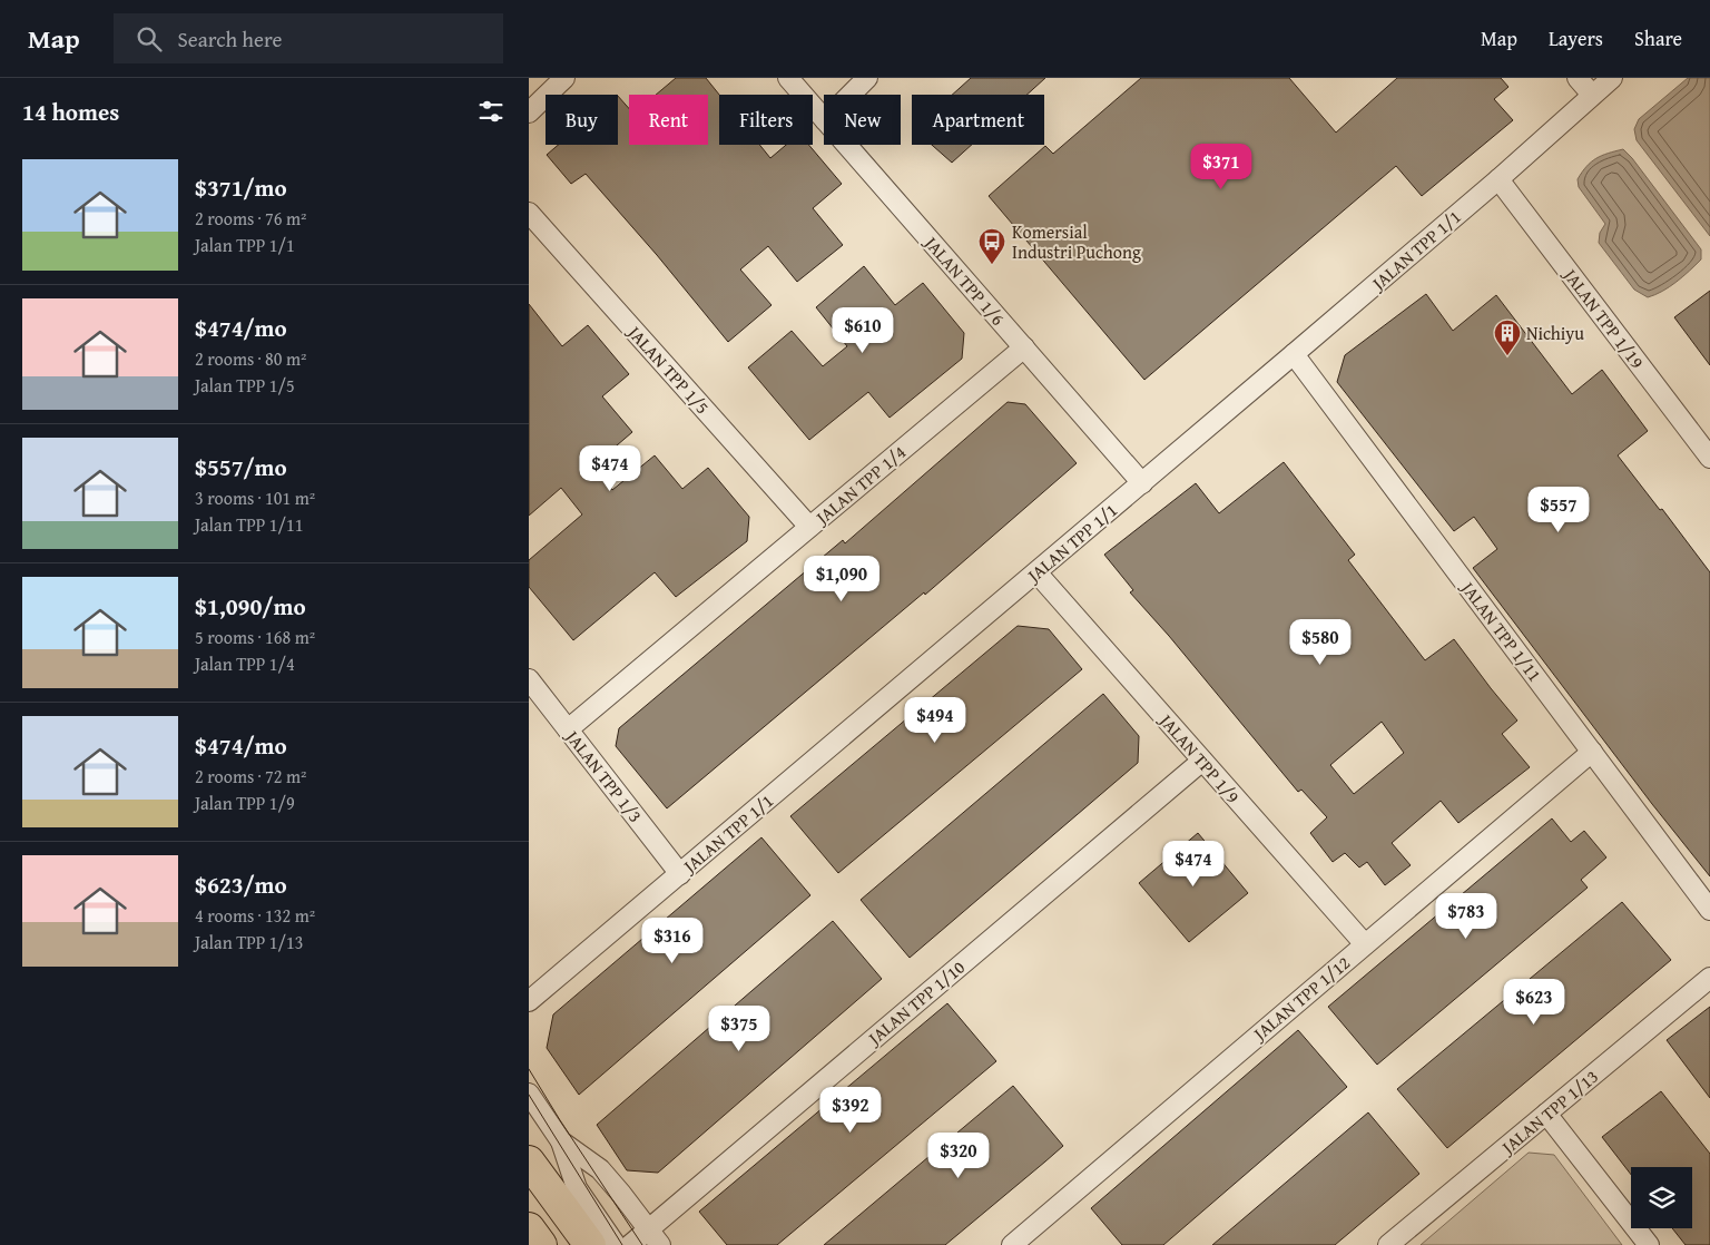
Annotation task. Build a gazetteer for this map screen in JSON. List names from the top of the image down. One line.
{"streets":{"street":["JALAN TPP 1/1","JALAN TPP 1/6","JALAN TPP 1/19","JALAN TPP 1/5","JALAN TPP 1/4","JALAN TPP 1/11","JALAN TPP 1/9","JALAN TPP 1/3","JALAN TPP 1/12","JALAN TPP 1/10","JALAN TPP 1/13"]},"crossings":[["JALAN TPP 1/1","JALAN TPP 1/6"],["JALAN TPP 1/1","JALAN TPP 1/19"],["JALAN TPP 1/1","JALAN TPP 1/11"],["JALAN TPP 1/1","JALAN TPP 1/9"],["JALAN TPP 1/1","JALAN TPP 1/3"],["JALAN TPP 1/6","JALAN TPP 1/4"],["JALAN TPP 1/5","JALAN TPP 1/4"],["JALAN TPP 1/4","JALAN TPP 1/3"],["JALAN TPP 1/11","JALAN TPP 1/12"],["JALAN TPP 1/9","JALAN TPP 1/12"],["JALAN TPP 1/9","JALAN TPP 1/10"]],"places":{"bus stop":["Komersial Industri Puchong"],"building":["Nichiyu"]},"page":{"header":"Map","search":"Search here","nav":["Map","Layers","Share"],"heading":"14 homes","chip":["Buy","Rent","Filters","New","Apartment"],"price":["$371","$610","$474","$557","$1,090","$580","$494","$474","$783","$316","$623","$375","$392","$320"],"list":[{"name":"$371/mo","note":"2 rooms · 76 m² · Jalan TPP 1/1"},{"name":"$474/mo","note":"2 rooms · 80 m² · Jalan TPP 1/5"},{"name":"$557/mo","note":"3 rooms · 101 m² · Jalan TPP 1/11"},{"name":"$1,090/mo","note":"5 rooms · 168 m² · Jalan TPP 1/4"},{"name":"$474/mo","note":"2 rooms · 72 m² · Jalan TPP 1/9"},{"name":"$623/mo","note":"4 rooms · 132 m² · Jalan TPP 1/13"}]}}
